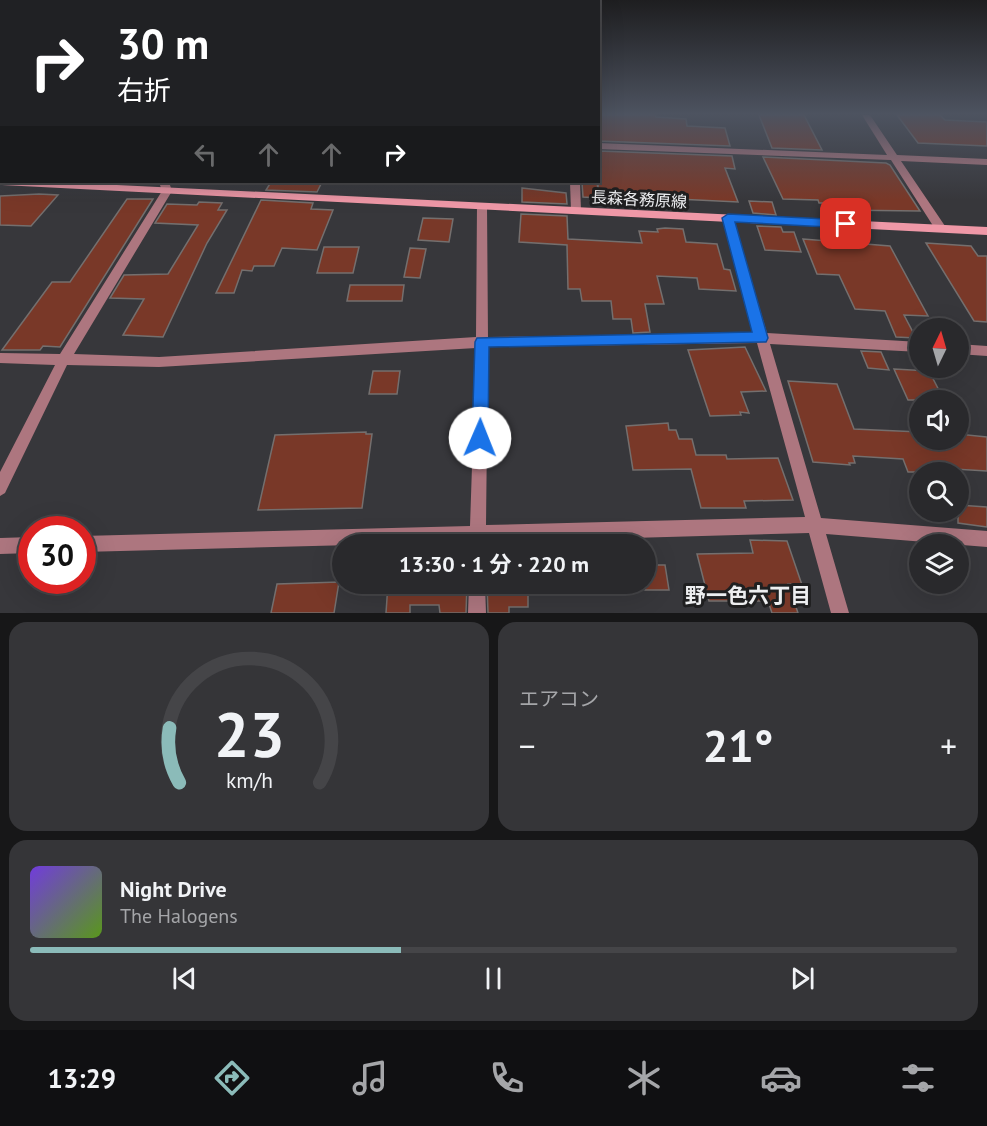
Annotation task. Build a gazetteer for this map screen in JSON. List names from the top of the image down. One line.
{"streets":{"main road":["長森各務原線"]},"districts":["野一色六丁目"],"north":"top","page":{"turn":["30 m","右折"],"limit":"30","trip":"13:30 · 1 分 · 220 m","tile":"エアコン","heat":["−","21°","+"],"song":["Night Drive","The Halogens"],"tabs":"13:29","gauge":["23","km/h"]}}
